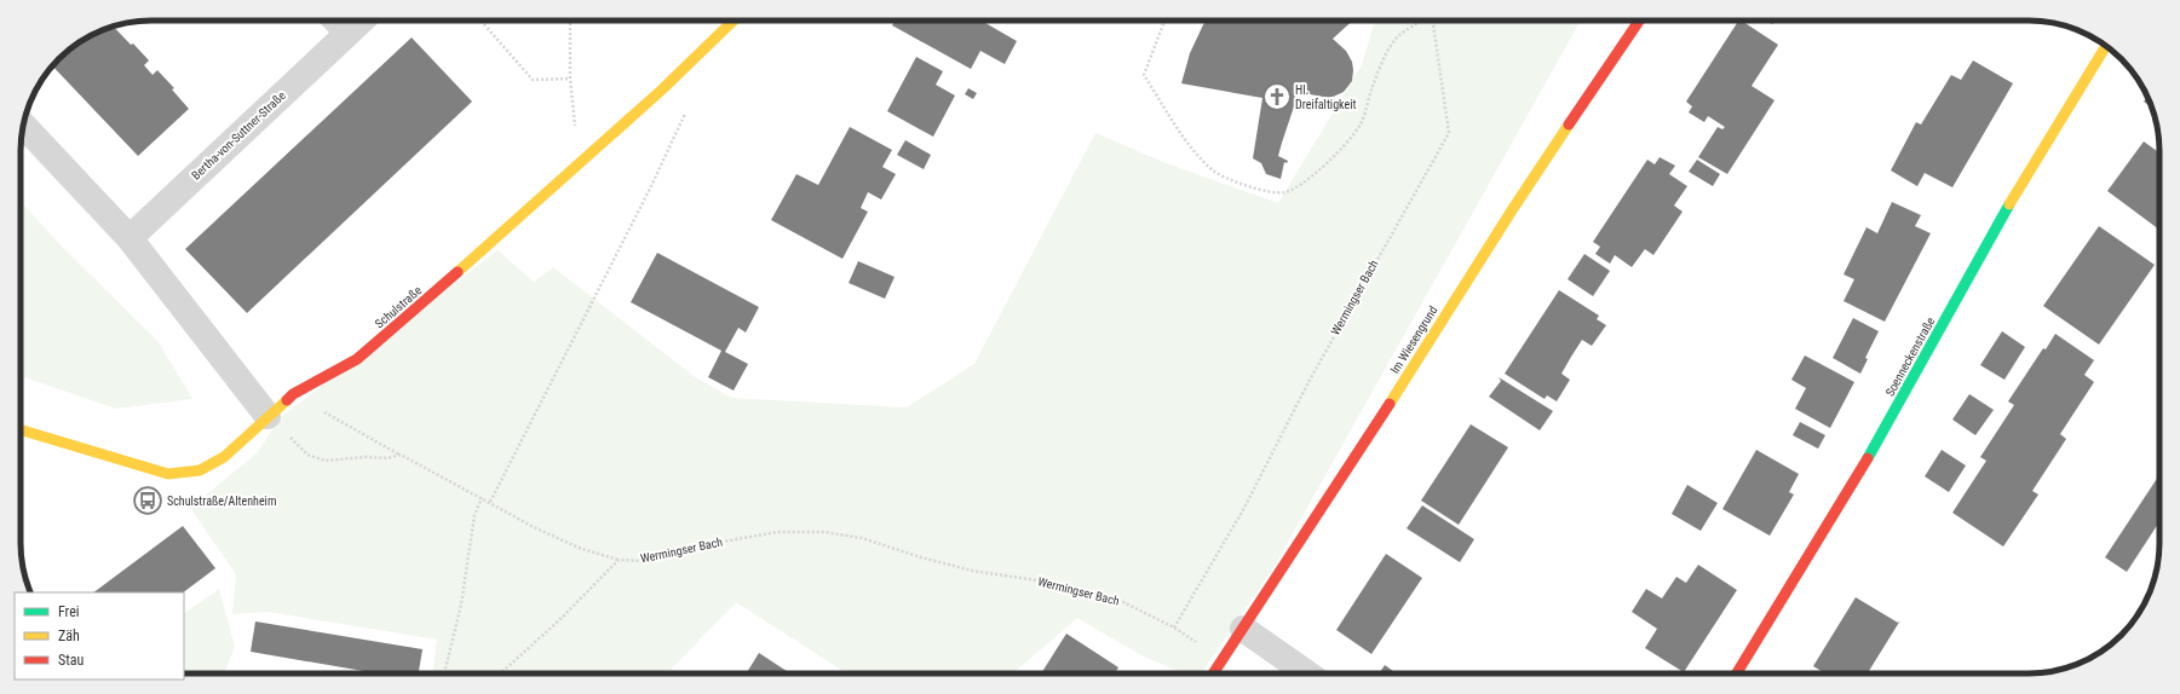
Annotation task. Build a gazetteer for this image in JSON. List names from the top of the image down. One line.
{"streets":{"street":["Bertha-von-Suttner-Straße","Schulstraße","Im Wiesengrund","Soenneckenstraße"],"path":["Wermingser Bach"]},"places":{"church":["Hl. Dreifaltigkeit"],"bus stop":["Schulstraße/Altenheim"]},"legend":["Frei","Zäh","Stau"]}
